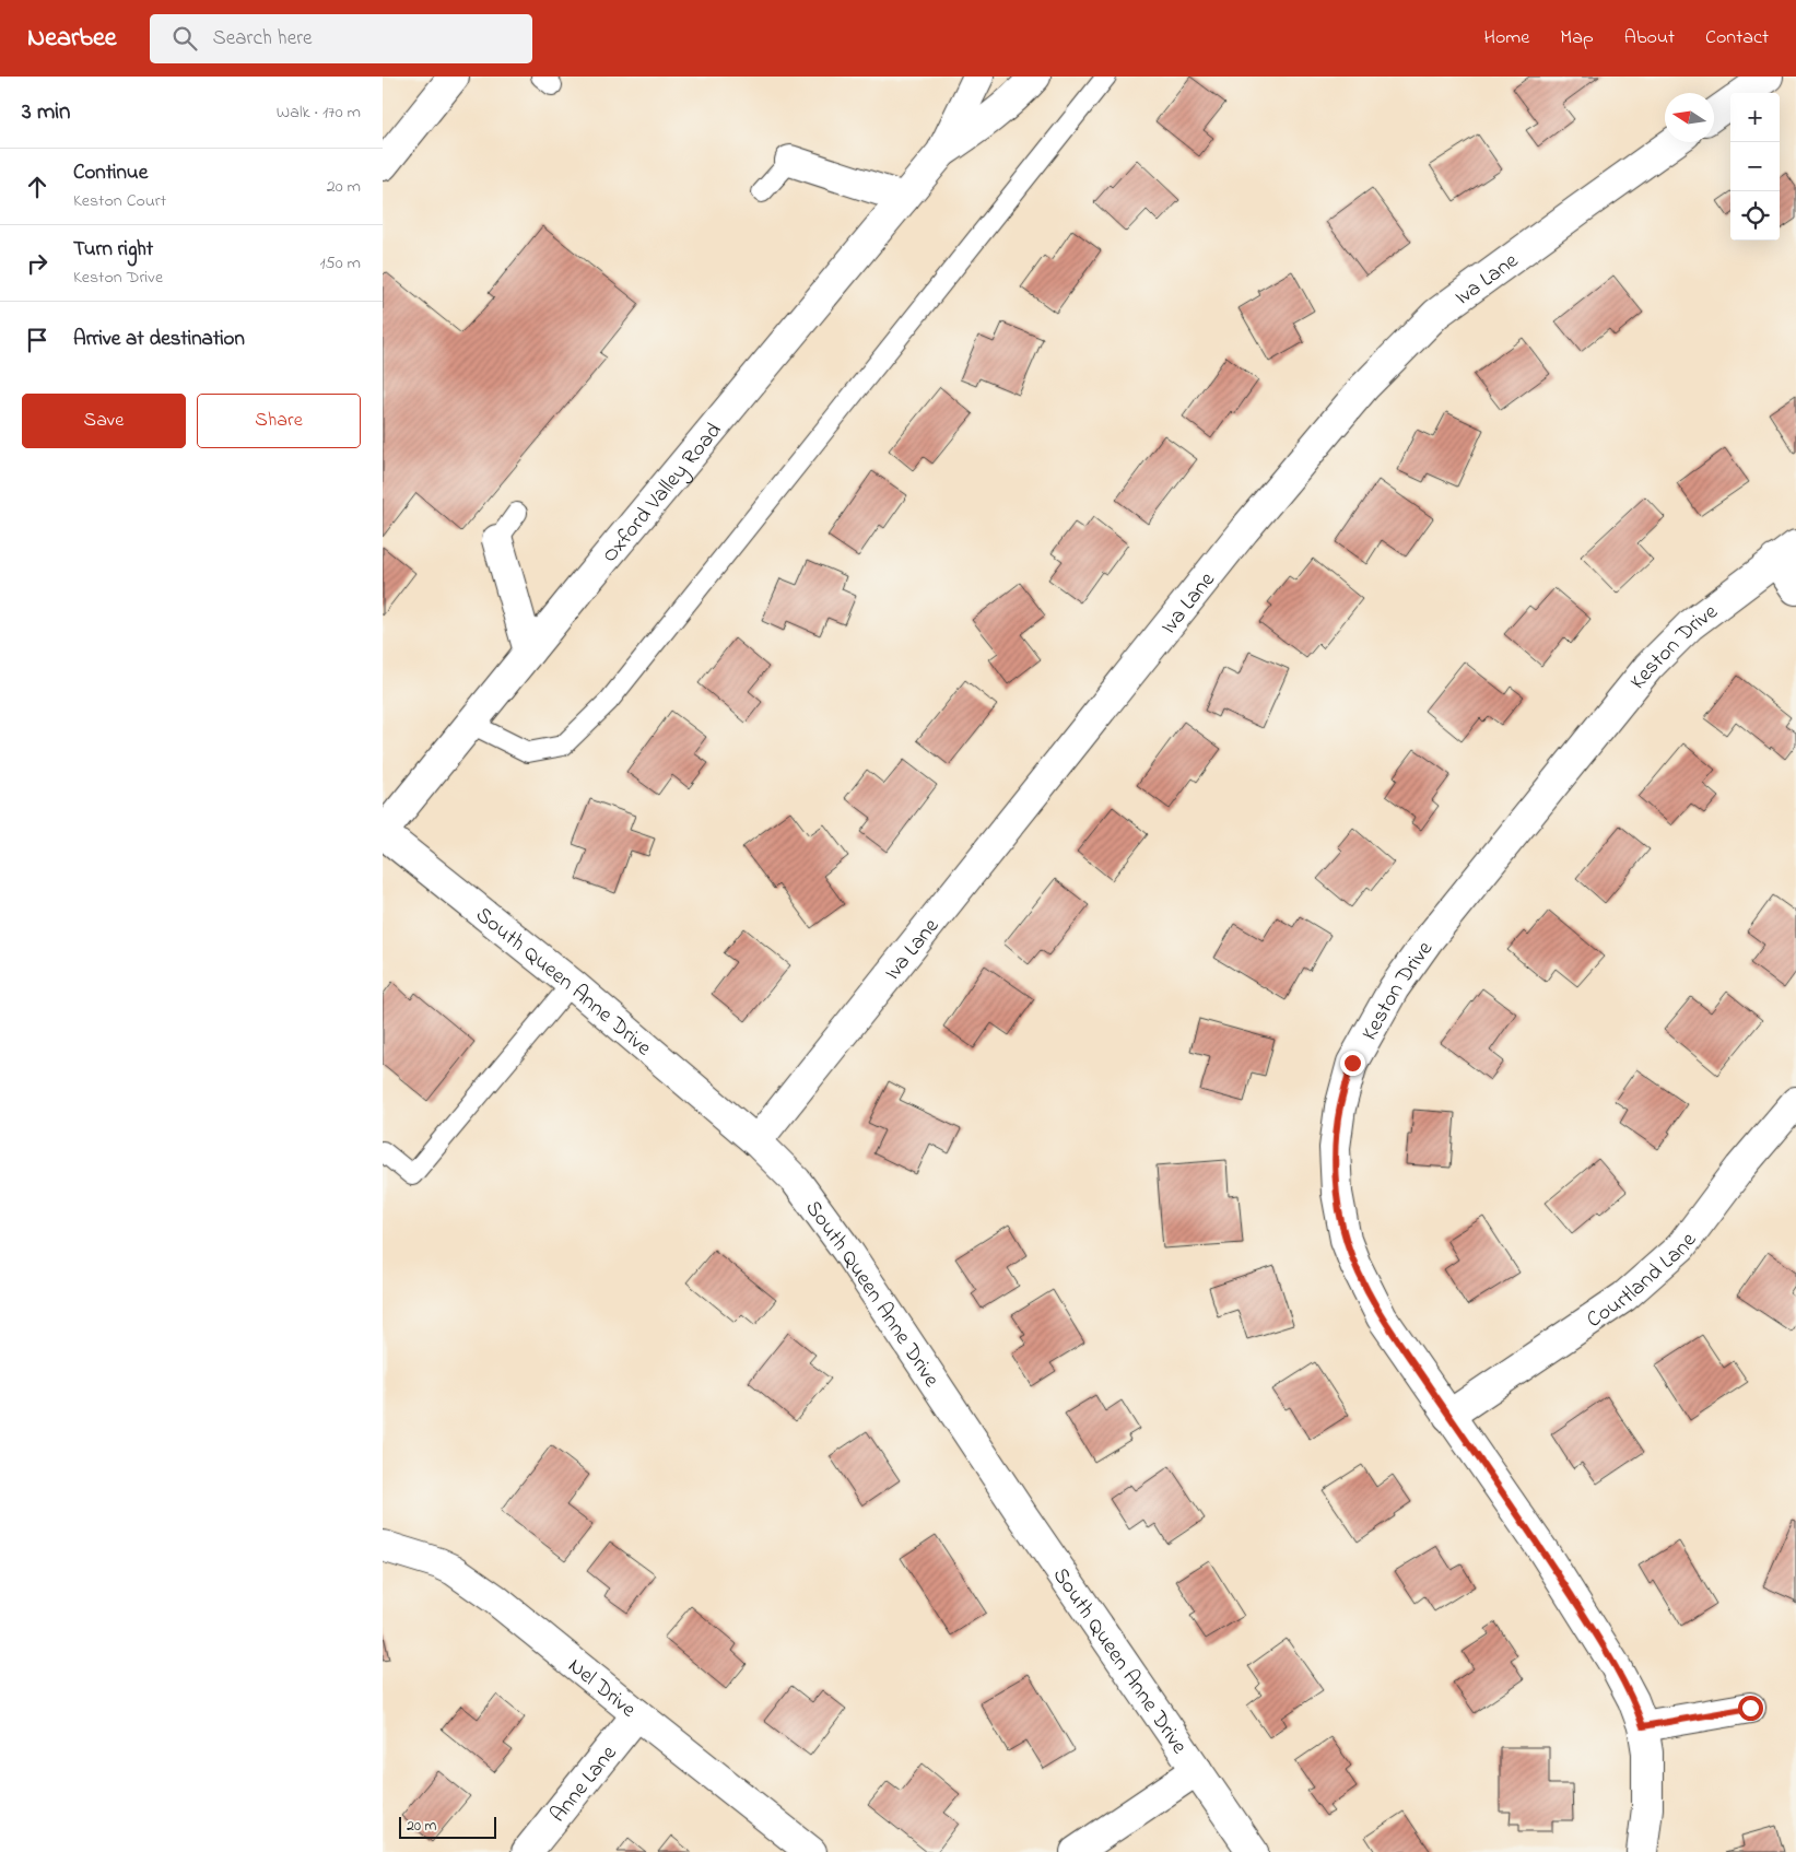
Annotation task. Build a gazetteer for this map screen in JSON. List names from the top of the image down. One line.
{"streets":{"street":["Iva Lane","Oxford Valley Road","Keston Drive","South Queen Anne Drive","Courtland Lane","Nel Drive","Anne Lane"]},"crossings":[["Iva Lane","South Queen Anne Drive"],["Oxford Valley Road","South Queen Anne Drive"],["Keston Drive","Courtland Lane"],["Nel Drive","Anne Lane"]],"scale_bar":"20 m","north":"left","page":{"header":"Nearbee","search":"Search here","nav":["Home","Map","About","Contact"],"heading":["3 min","Walk · 170 m"],"map_buttons":["+","−"],"list":[["Continue","Keston Court","20 m"],["Turn right","Keston Drive","150 m"],"Arrive at destination"],"buttons":["Save","Share"],"scale":"20 m"}}
